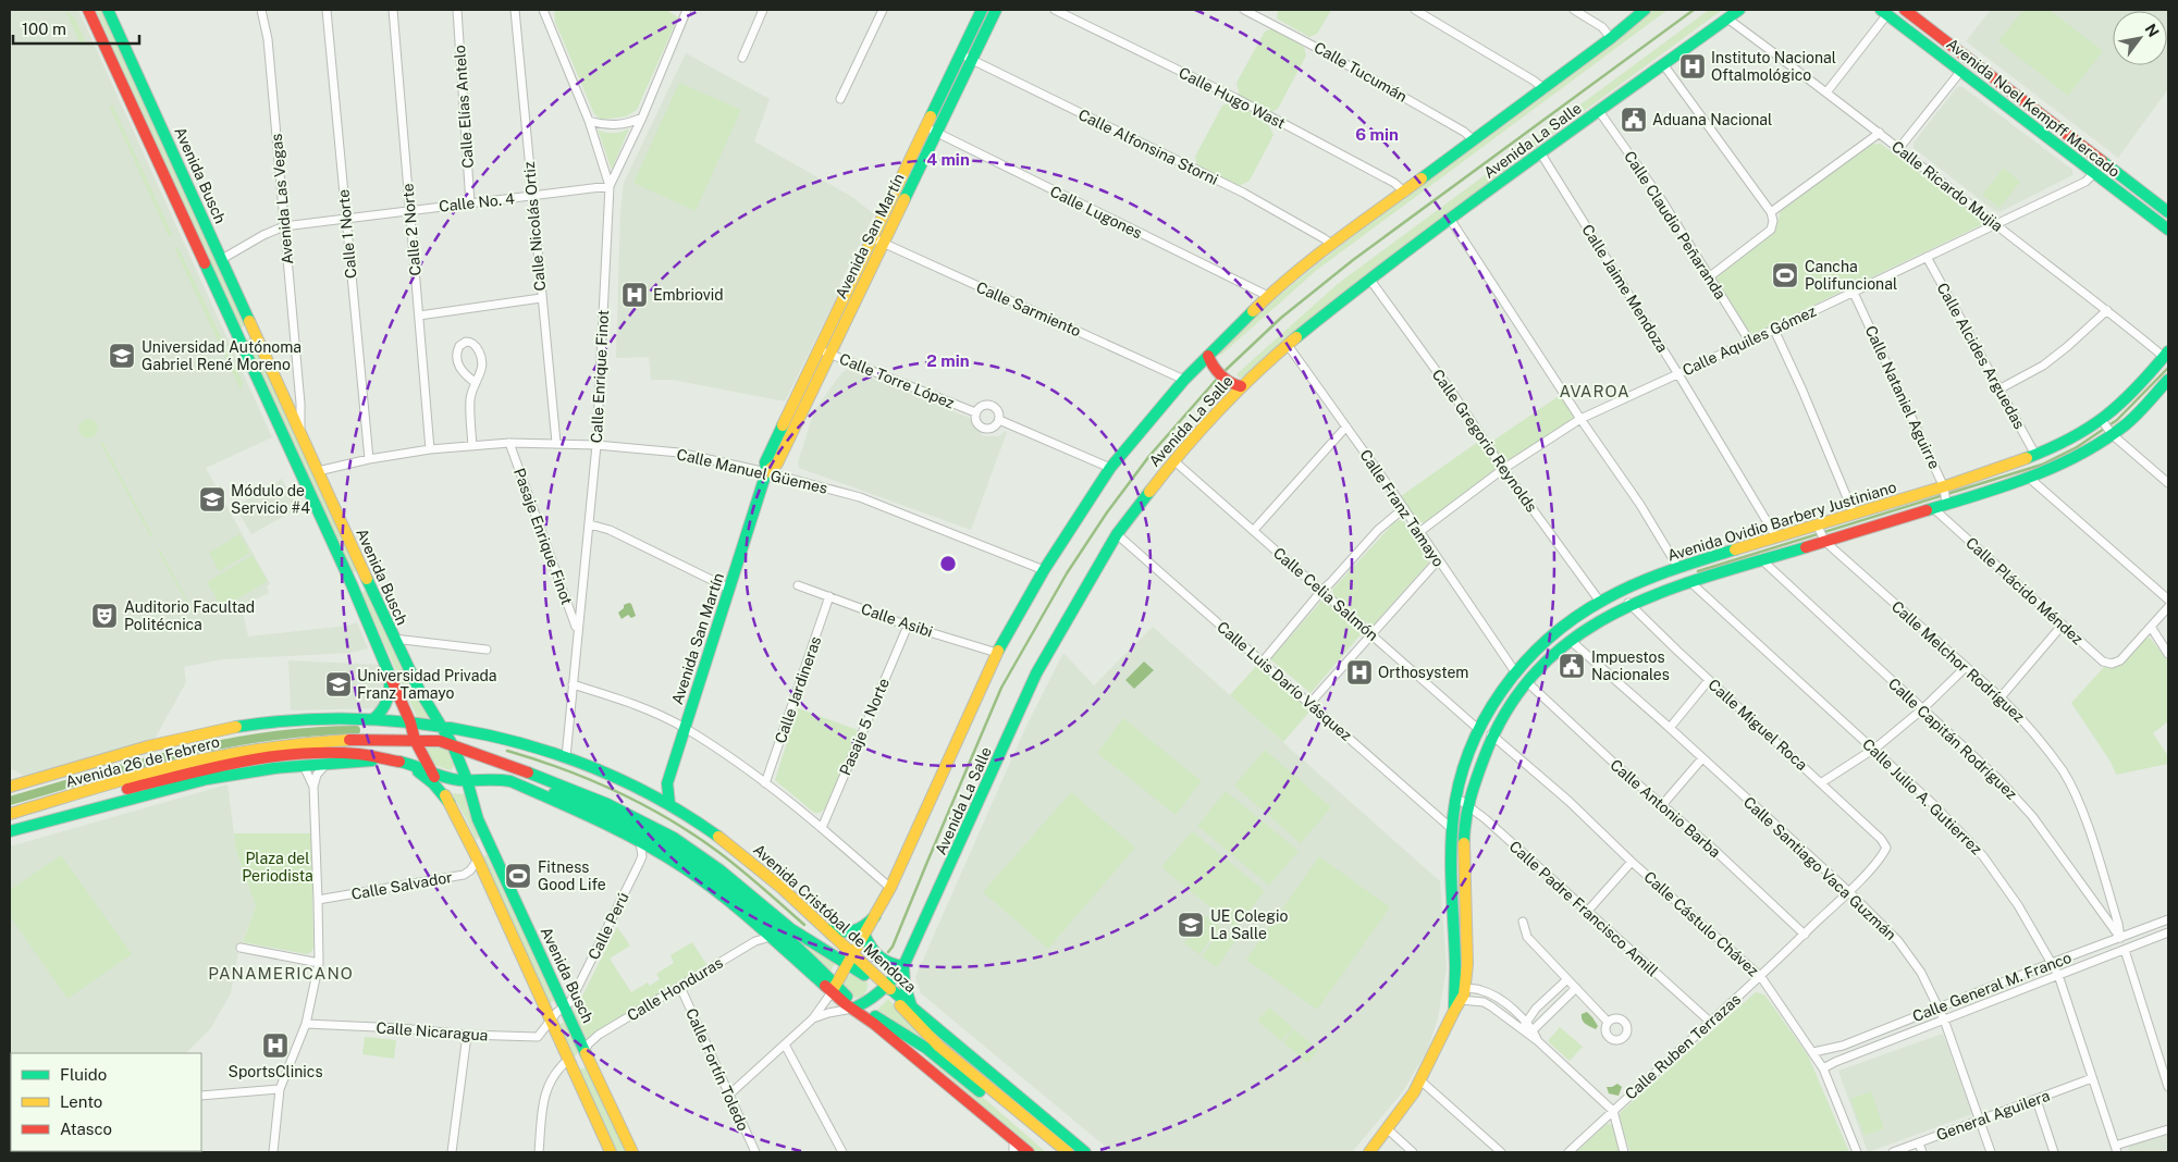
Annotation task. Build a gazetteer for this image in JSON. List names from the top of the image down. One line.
{"streets":{"main road":["Avenida Noel Kempff Mercado","Avenida La Salle","Avenida Busch","Avenida San Martín","Avenida Ovidio Barbery Justiniano","Avenida 26 de Febrero","Avenida Cristóbal de Mendoza"],"street":["Calle Tucumán","Calle Hugo Wast","Calle Elías Antelo","Calle Alfonsina Storni","Calle Ricardo Mujia","Avenida Las Vegas","Calle No. 4","Calle Lugones","Calle Claudio Peñaranda","Calle Nicolás Ortiz","Calle 2 Norte","Calle 1 Norte","Calle Jaime Mendoza","Calle Sarmiento","Calle Aquiles Gómez","Calle Alcides Arguedas","Calle Enrique Finot","Calle Torre López","Calle Nataniel Aguirre","Calle Gregorio Reynolds","Calle Manuel Güemes","Calle Franz Tamayo","Pasaje Enrique Finot","Calle Plácido Méndez","Calle Celia Salmón","Calle Asibi","Calle Melchor Rodríguez","Calle Luis Darío Vásquez","Calle Jardineras","Calle Miguel Roca","Pasaje 5 Norte","Calle Capitán Rodríguez","Calle Julio A. Gutierrez","Calle Antonio Barba","Calle Santiago Vaca Guzmán","Calle Salvador","Calle Padre Francisco Amill","Calle Cástulo Chávez","Calle Perú","Calle General M. Franco","Calle Honduras","Calle Nicaragua","Calle Ruben Terrazas","Calle Fortín Toledo","General Aguilera"]},"crossings":[["Calle Tucumán","Avenida La Salle"],["Calle Hugo Wast","Avenida La Salle"],["Calle Elías Antelo","Calle No. 4"],["Avenida Noel Kempff Mercado","Calle Aquiles Gómez"],["Avenida La Salle","Calle Alfonsina Storni"],["Avenida La Salle","Calle Ricardo Mujia"],["Avenida La Salle","Calle Lugones"],["Avenida La Salle","Calle Claudio Peñaranda"],["Avenida La Salle","Calle Jaime Mendoza"],["Avenida La Salle","Calle Sarmiento"],["Avenida La Salle","Calle Torre López"],["Avenida La Salle","Calle Gregorio Reynolds"],["Avenida La Salle","Calle Manuel Güemes"],["Avenida La Salle","Calle Franz Tamayo"],["Avenida La Salle","Calle Celia Salmón"],["Avenida La Salle","Calle Asibi"],["Avenida La Salle","Calle Luis Darío Vásquez"],["Avenida La Salle","Avenida Cristóbal de Mendoza"],["Calle Alfonsina Storni","Avenida San Martín"],["Avenida Busch","Avenida Las Vegas"],["Avenida Busch","Calle No. 4"],["Avenida Busch","Calle Manuel Güemes"],["Avenida Busch","Avenida 26 de Febrero"],["Avenida Busch","Calle Salvador"],["Avenida Busch","Avenida Cristóbal de Mendoza"],["Avenida Busch","Calle Perú"],["Avenida Busch","Calle Honduras"],["Avenida Busch","Calle Nicaragua"],["Calle Ricardo Mujia","Calle Aquiles Gómez"],["Calle Ricardo Mujia","Avenida Ovidio Barbery Justiniano"],["Avenida Las Vegas","Calle No. 4"],["Calle No. 4","Calle Nicolás Ortiz"],["Calle No. 4","Calle 2 Norte"],["Calle No. 4","Calle 1 Norte"],["Calle No. 4","Calle Enrique Finot"],["Calle Lugones","Avenida San Martín"],["Calle Claudio Peñaranda","Calle Aquiles Gómez"],["Calle Nicolás Ortiz","Calle Manuel Güemes"],["Calle 2 Norte","Calle Manuel Güemes"],["Calle 1 Norte","Calle Manuel Güemes"],["Avenida San Martín","Calle Sarmiento"],["Avenida San Martín","Calle Torre López"],["Avenida San Martín","Calle Manuel Güemes"],["Avenida San Martín","Avenida Cristóbal de Mendoza"],["Calle Jaime Mendoza","Calle Aquiles Gómez"],["Calle Jaime Mendoza","Avenida Ovidio Barbery Justiniano"],["Calle Aquiles Gómez","Calle Alcides Arguedas"],["Calle Aquiles Gómez","Calle Nataniel Aguirre"],["Calle Aquiles Gómez","Calle Gregorio Reynolds"],["Calle Aquiles Gómez","Calle Franz Tamayo"],["Calle Alcides Arguedas","Avenida Ovidio Barbery Justiniano"],["Calle Enrique Finot","Calle Manuel Güemes"],["Calle Enrique Finot","Pasaje Enrique Finot"],["Calle Enrique Finot","Avenida Cristóbal de Mendoza"],["Calle Nataniel Aguirre","Avenida Ovidio Barbery Justiniano"],["Calle Gregorio Reynolds","Avenida Ovidio Barbery Justiniano"],["Calle Manuel Güemes","Pasaje Enrique Finot"],["Calle Franz Tamayo","Avenida Ovidio Barbery Justiniano"],["Avenida Ovidio Barbery Justiniano","Calle Plácido Méndez"],["Avenida Ovidio Barbery Justiniano","Calle Celia Salmón"],["Avenida Ovidio Barbery Justiniano","Calle Melchor Rodríguez"],["Avenida Ovidio Barbery Justiniano","Calle Luis Darío Vásquez"],["Avenida Ovidio Barbery Justiniano","Calle Miguel Roca"],["Avenida Ovidio Barbery Justiniano","Calle Capitán Rodríguez"],["Avenida Ovidio Barbery Justiniano","Calle Julio A. Gutierrez"],["Avenida Ovidio Barbery Justiniano","Calle Antonio Barba"],["Avenida Ovidio Barbery Justiniano","Calle Santiago Vaca Guzmán"],["Avenida Ovidio Barbery Justiniano","Calle Padre Francisco Amill"],["Avenida Ovidio Barbery Justiniano","Calle Cástulo Chávez"],["Calle Asibi","Calle Jardineras"],["Calle Asibi","Pasaje 5 Norte"],["Calle Melchor Rodríguez","Calle Capitán Rodríguez"],["Calle Melchor Rodríguez","Calle General M. Franco"],["Calle Miguel Roca","Calle Ruben Terrazas"],["Calle Capitán Rodríguez","Calle General M. Franco"],["Avenida 26 de Febrero","Avenida Cristóbal de Mendoza"],["Calle Julio A. Gutierrez","Calle General M. Franco"],["Calle Julio A. Gutierrez","General Aguilera"],["Calle Antonio Barba","Calle Ruben Terrazas"],["Calle Santiago Vaca Guzmán","Calle General M. Franco"],["Calle Santiago Vaca Guzmán","Calle Ruben Terrazas"],["Calle Santiago Vaca Guzmán","General Aguilera"],["Calle Padre Francisco Amill","Calle Ruben Terrazas"],["Calle Cástulo Chávez","Calle General M. Franco"],["Calle Cástulo Chávez","Calle Ruben Terrazas"],["Calle Perú","Calle Nicaragua"],["Calle Honduras","Calle Fortín Toledo"]],"districts":["AVAROA","PANAMERICANO"],"parks":["Plaza del Periodista"],"places":{"hospital":["Instituto Nacional Oftalmológico","Embriovid","Orthosystem","SportsClinics"],"public building":["Aduana Nacional","Impuestos Nacionales"],"sports":["Cancha Polifuncional","Fitness Good Life"],"school or university":["Universidad Autónoma Gabriel René Moreno","Módulo de Servicio #4","Universidad Privada Franz Tamayo","UE Colegio La Salle"],"theatre":["Auditorio Facultad Politécnica"]},"legend":["Fluido","Lento","Atasco"],"scale_bar":"100 m","north":"top right","rings":["6 min","4 min","2 min"]}
